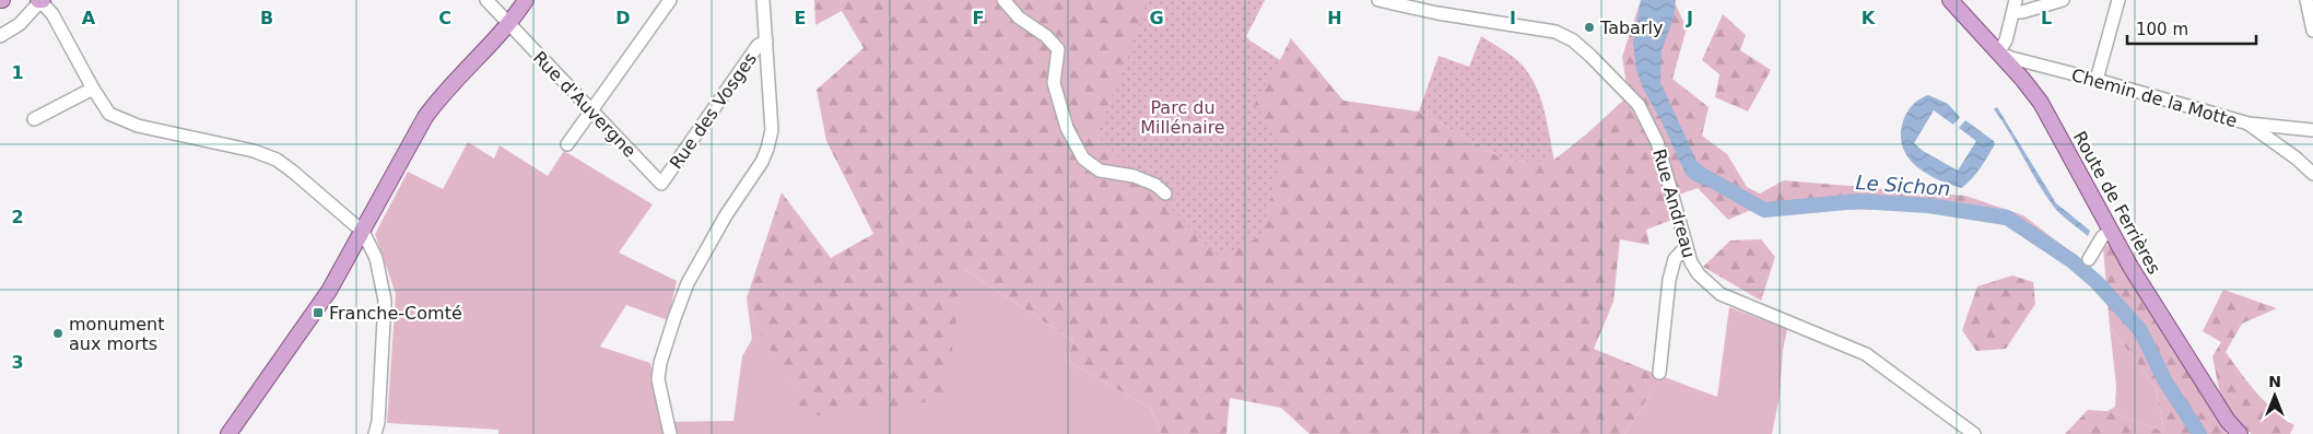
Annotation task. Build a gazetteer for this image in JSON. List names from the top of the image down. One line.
{"streets":{"main road":["Route de Ferrières"],"street":["Chemin de la Motte","Rue d'Auvergne","Rue des Vosges","Rue Andreau"]},"crossings":[["Chemin de la Motte","Route de Ferrières"],["Rue d'Auvergne","Rue des Vosges"]],"water":["Le Sichon"],"parks":["Parc du Millénaire"],"places":{"other":["Tabarly","monument aux morts"],"transit":["Franche-Comté"]},"scale_bar":"100 m","north":"top","grid":{"columns":["A","B","C","D","E","F","G","H","I","J","K","L"],"rows":["1","2","3"]}}
